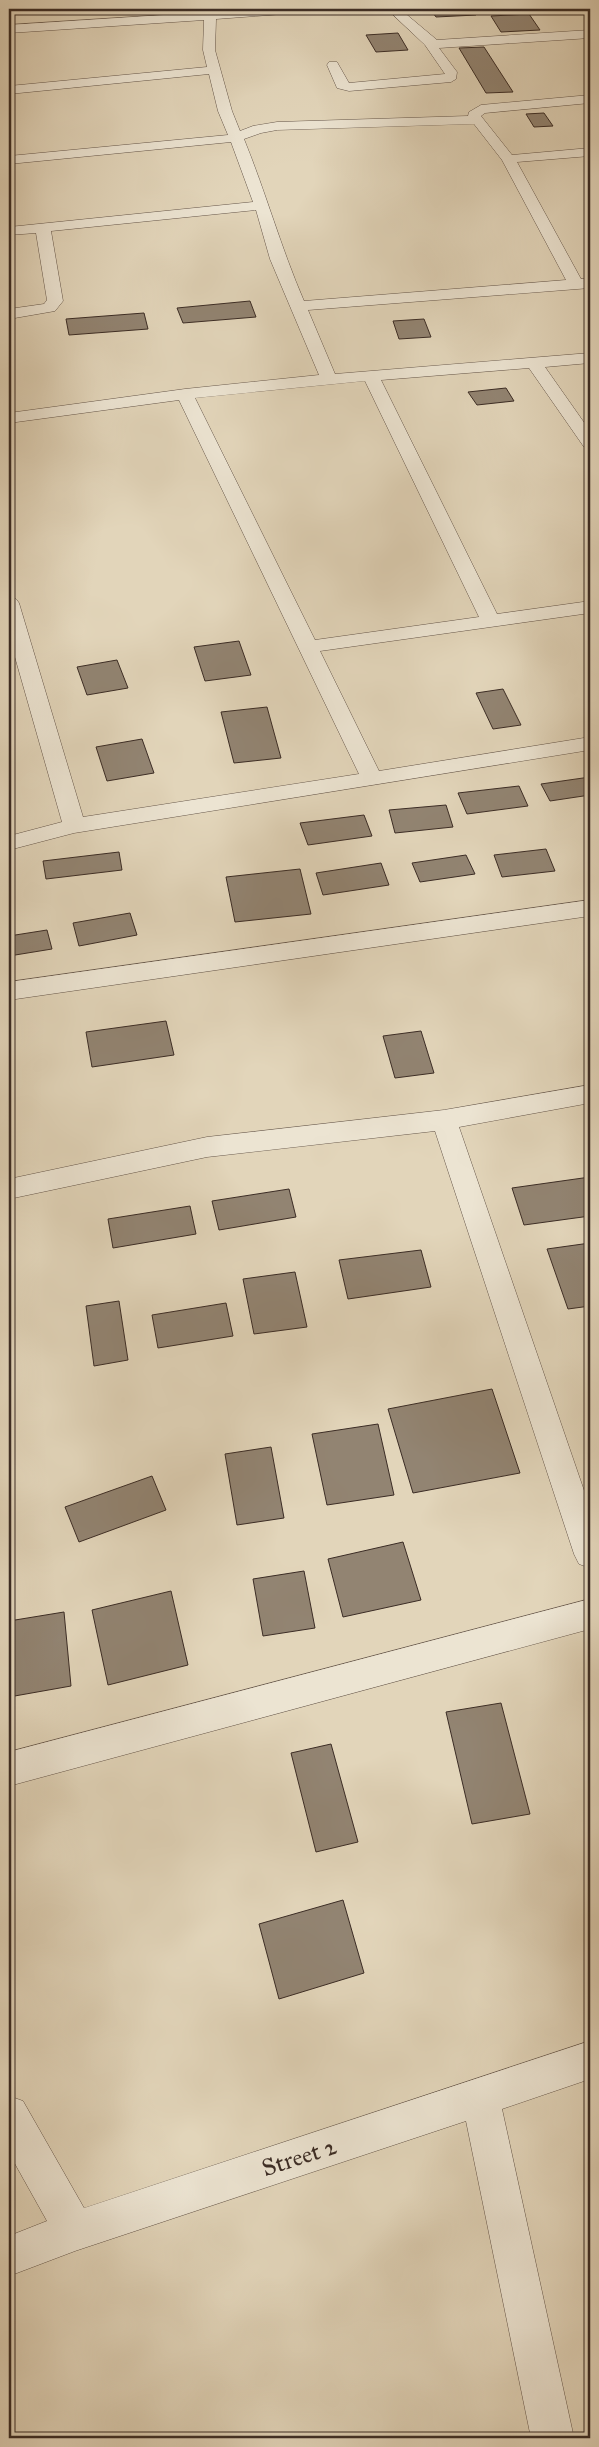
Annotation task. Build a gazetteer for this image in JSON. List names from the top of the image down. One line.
{"streets":{"street":["Street 2"]}}
